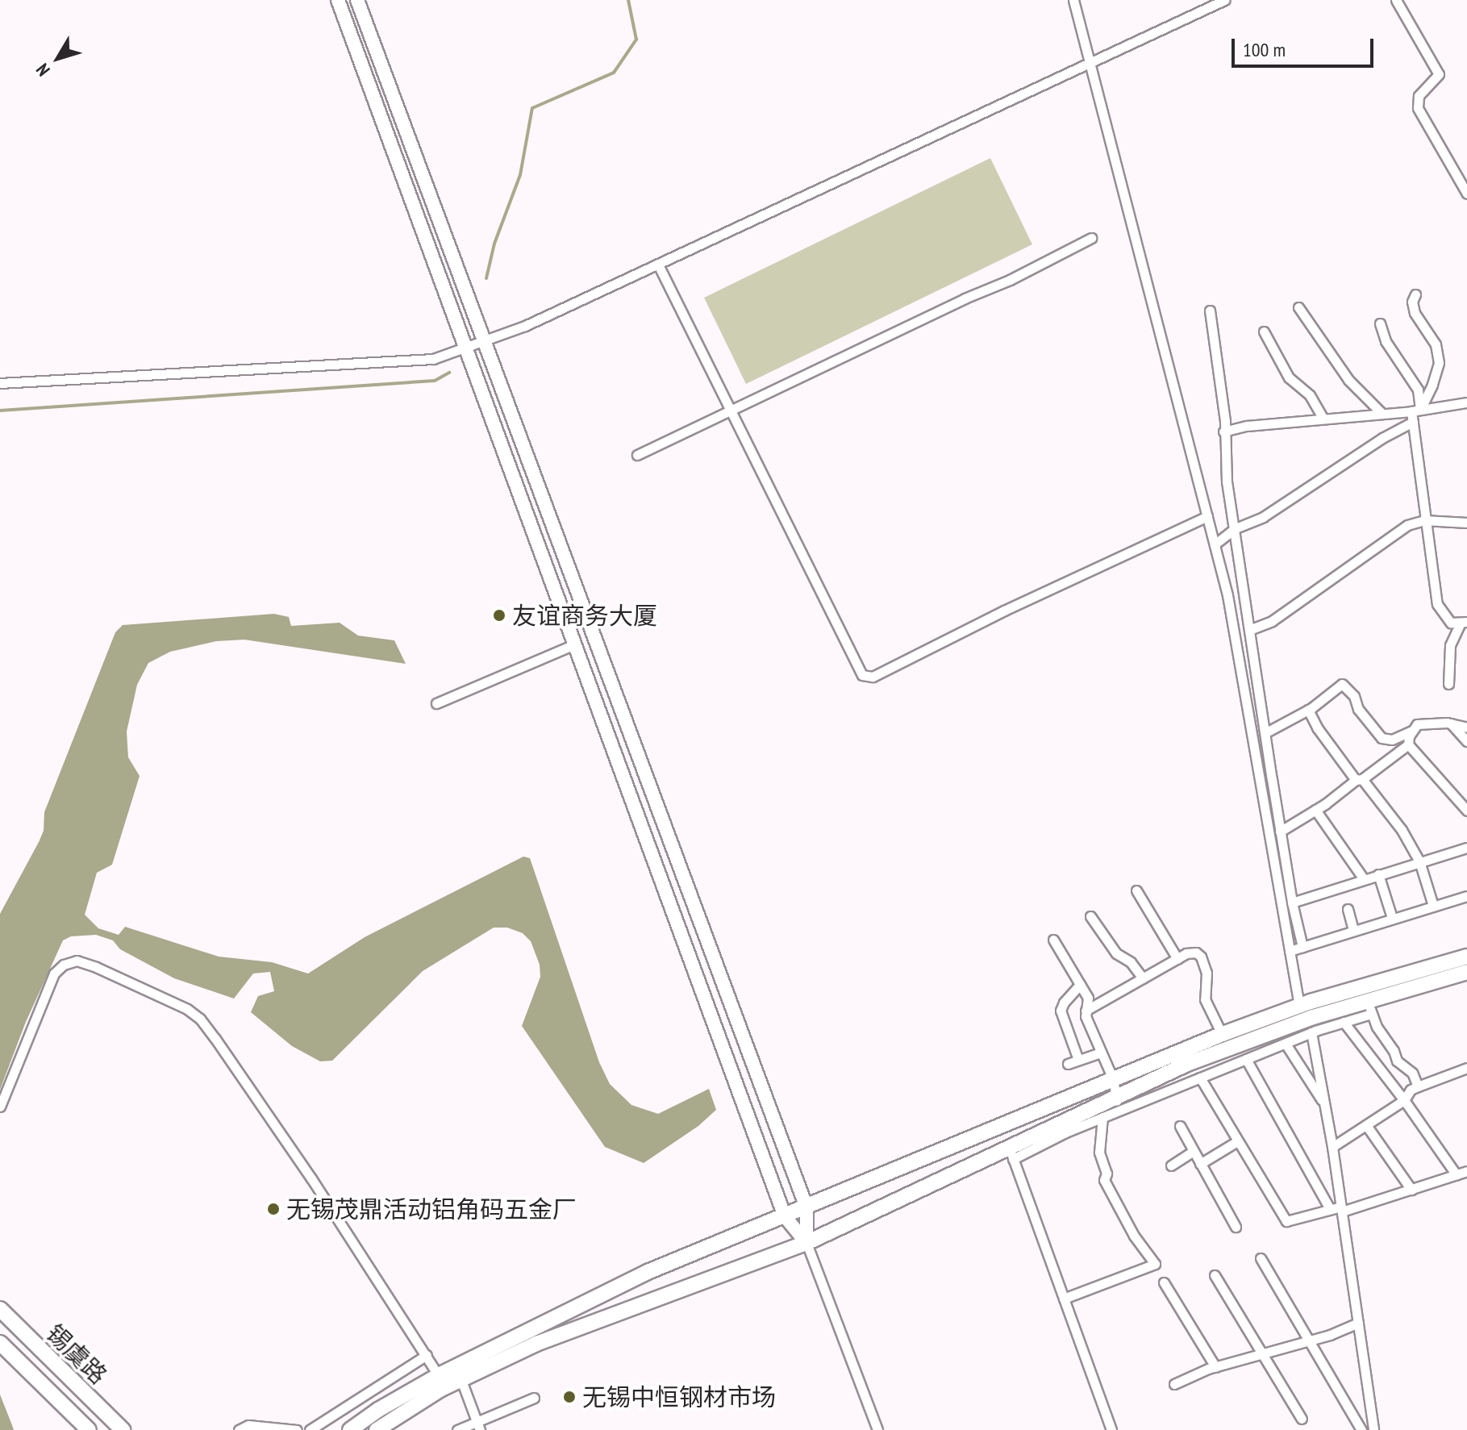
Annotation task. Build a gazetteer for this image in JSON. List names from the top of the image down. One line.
{"streets":{"main road":["锡虞路"]},"places":["友谊商务大厦","无锡茂鼎活动铝角码五金厂","无锡中恒钢材市场"],"scale_bar":"100 m","north":"bottom left"}
